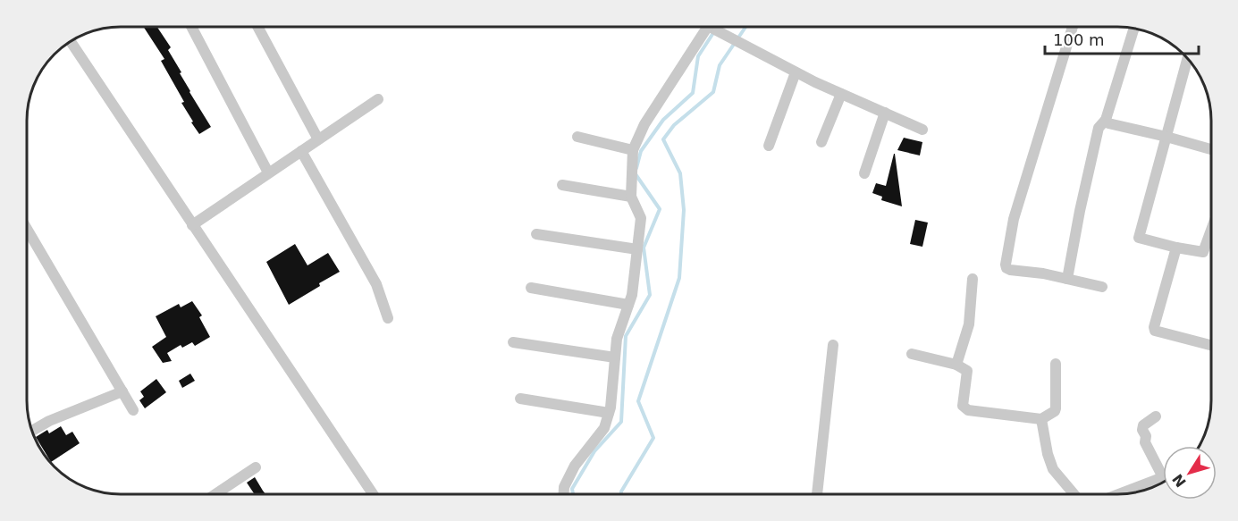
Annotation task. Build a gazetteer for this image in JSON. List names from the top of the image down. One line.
{"scale_bar":"100 m","north":"bottom left"}
